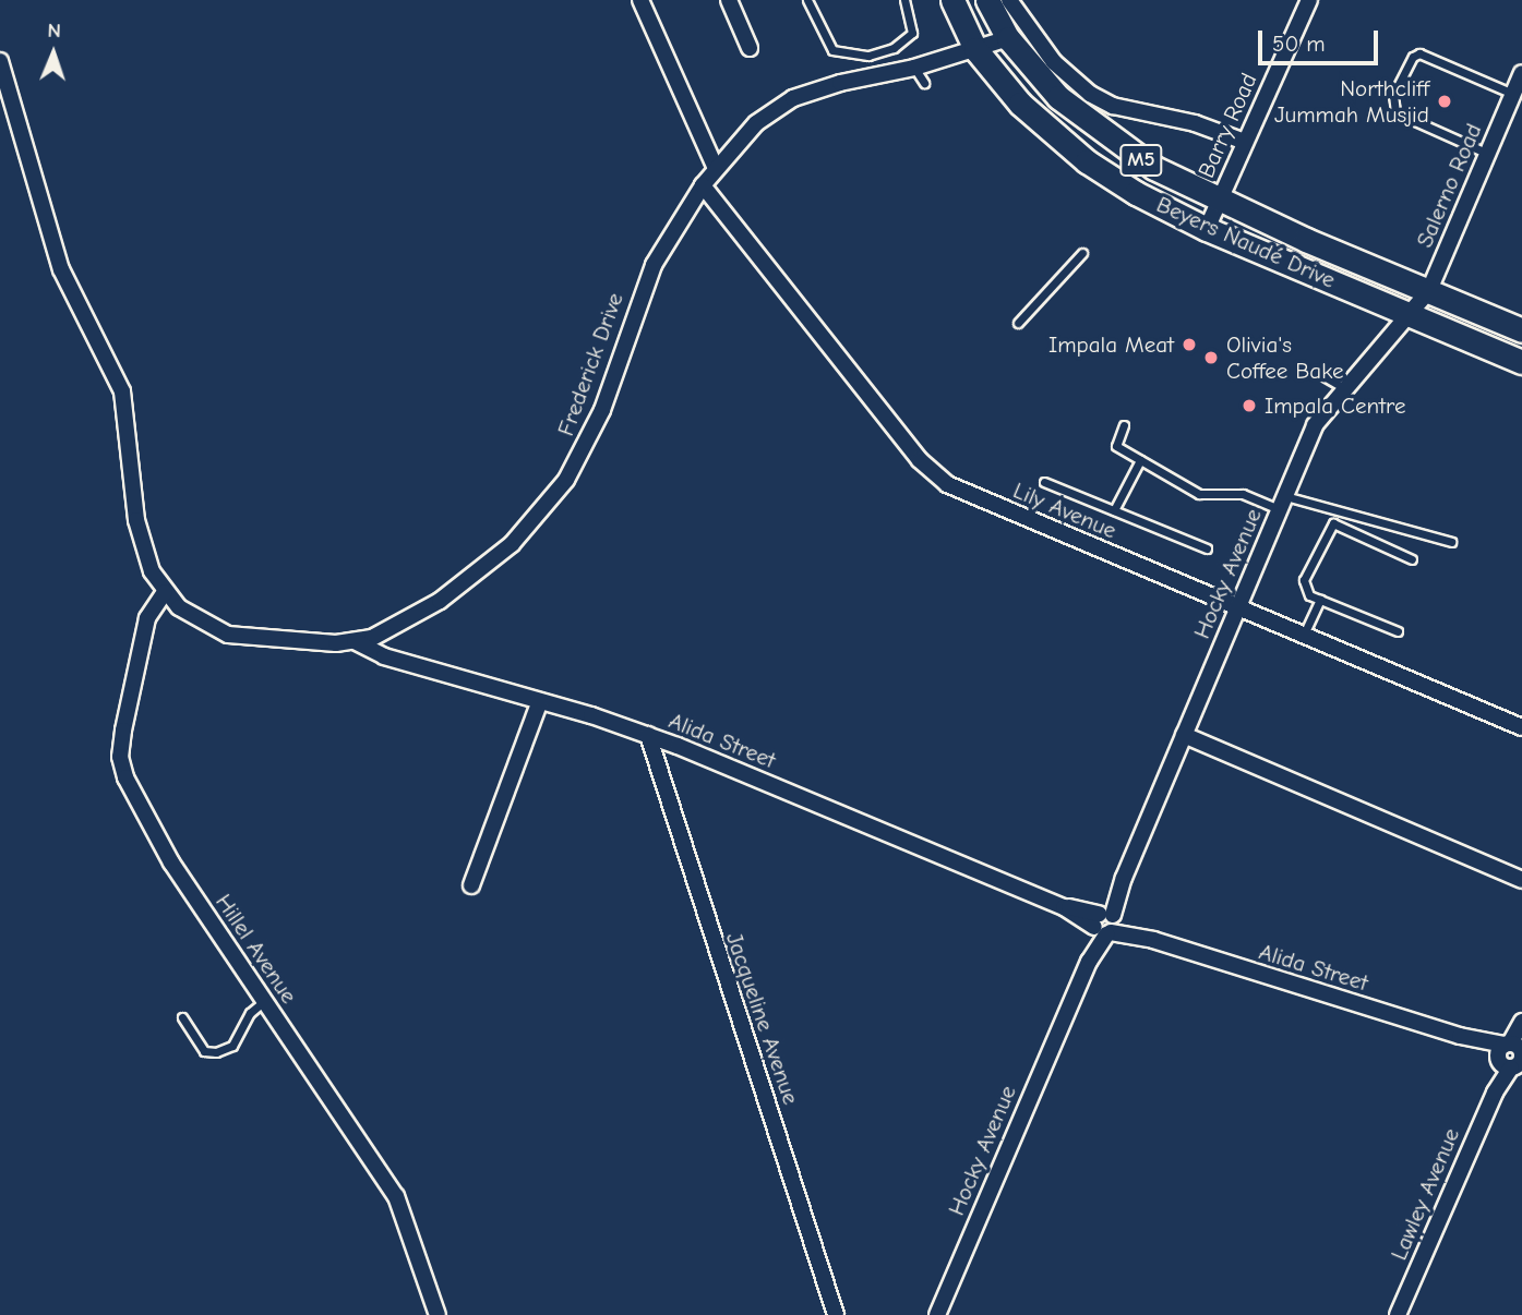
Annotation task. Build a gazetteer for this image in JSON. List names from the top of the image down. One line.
{"streets":{"main road":["M5","Beyers Naudé Drive"],"street":["Barry Road","Salerno Road","Frederick Drive","Lily Avenue","Hocky Avenue","Alida Street","Hillel Avenue","Jacqueline Avenue","Lawley Avenue"]},"crossings":[["Barry Road","Beyers Naudé Drive"],["Salerno Road","Beyers Naudé Drive"],["Salerno Road","Hocky Avenue"],["Beyers Naudé Drive","Frederick Drive"],["Beyers Naudé Drive","Hocky Avenue"],["Frederick Drive","Lily Avenue"],["Frederick Drive","Alida Street"],["Frederick Drive","Hillel Avenue"],["Lily Avenue","Hocky Avenue"],["Hocky Avenue","Alida Street"],["Alida Street","Jacqueline Avenue"],["Alida Street","Lawley Avenue"]],"places":["Northcliff Jummah Musjid","Impala Meat","Olivia's Coffee Bake","Impala Centre"],"scale_bar":"50 m","north":"top"}
